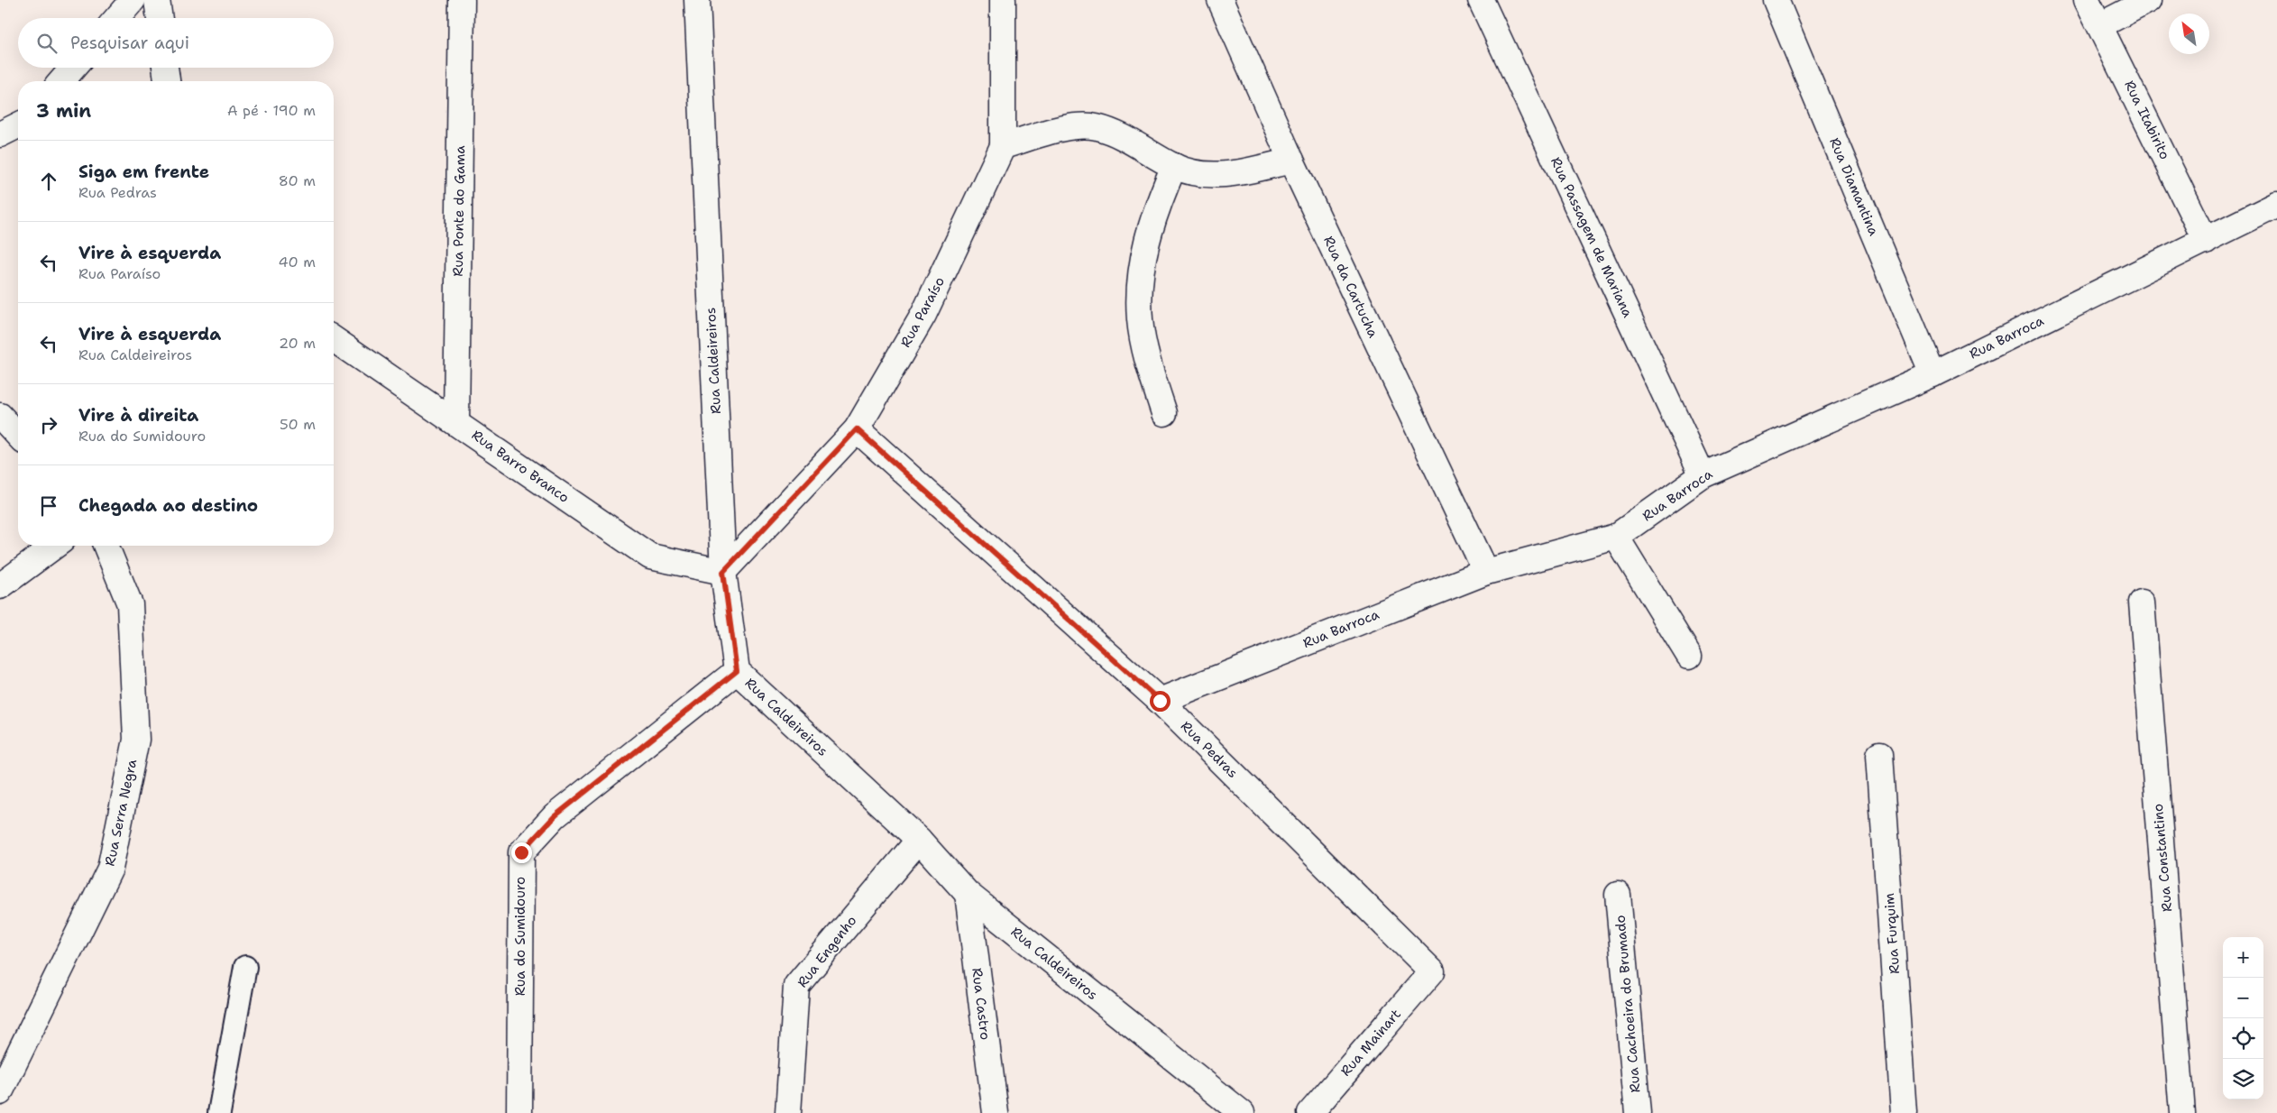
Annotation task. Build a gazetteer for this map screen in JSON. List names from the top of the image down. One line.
{"streets":{"street":["Rua Itabirito","Rua Diamantina","Rua Ponte do Gama","Rua Passagem de Mariana","Rua da Cartucha","Rua Paraíso","Rua Barroca","Rua Caldeireiros","Rua Barro Branco","Rua Pedras","Rua Serra Negra","Rua Constantino","Rua Furquim","Rua do Sumidouro","Rua Engenho","Rua Castro","Rua Cachoeira do Brumado","Rua Mainart"]},"crossings":[["Rua Itabirito","Rua Barroca"],["Rua Diamantina","Rua Barroca"],["Rua Ponte do Gama","Rua Barro Branco"],["Rua Passagem de Mariana","Rua Barroca"],["Rua da Cartucha","Rua Barroca"],["Rua Paraíso","Rua Caldeireiros"],["Rua Paraíso","Rua Barro Branco"],["Rua Paraíso","Rua Pedras"],["Rua Barroca","Rua Pedras"],["Rua Caldeireiros","Rua Barro Branco"],["Rua Caldeireiros","Rua do Sumidouro"],["Rua Caldeireiros","Rua Engenho"],["Rua Caldeireiros","Rua Castro"],["Rua Pedras","Rua Mainart"]],"north":"top left","page":{"search":"Pesquisar aqui","heading":["3 min","A pé · 190 m"],"list":[["Siga em frente","Rua Pedras","80 m"],["Vire à esquerda","Rua Paraíso","40 m"],["Vire à esquerda","Rua Caldeireiros","20 m"],["Vire à direita","Rua do Sumidouro","50 m"],"Chegada ao destino"],"map_buttons":["+","−"]}}
